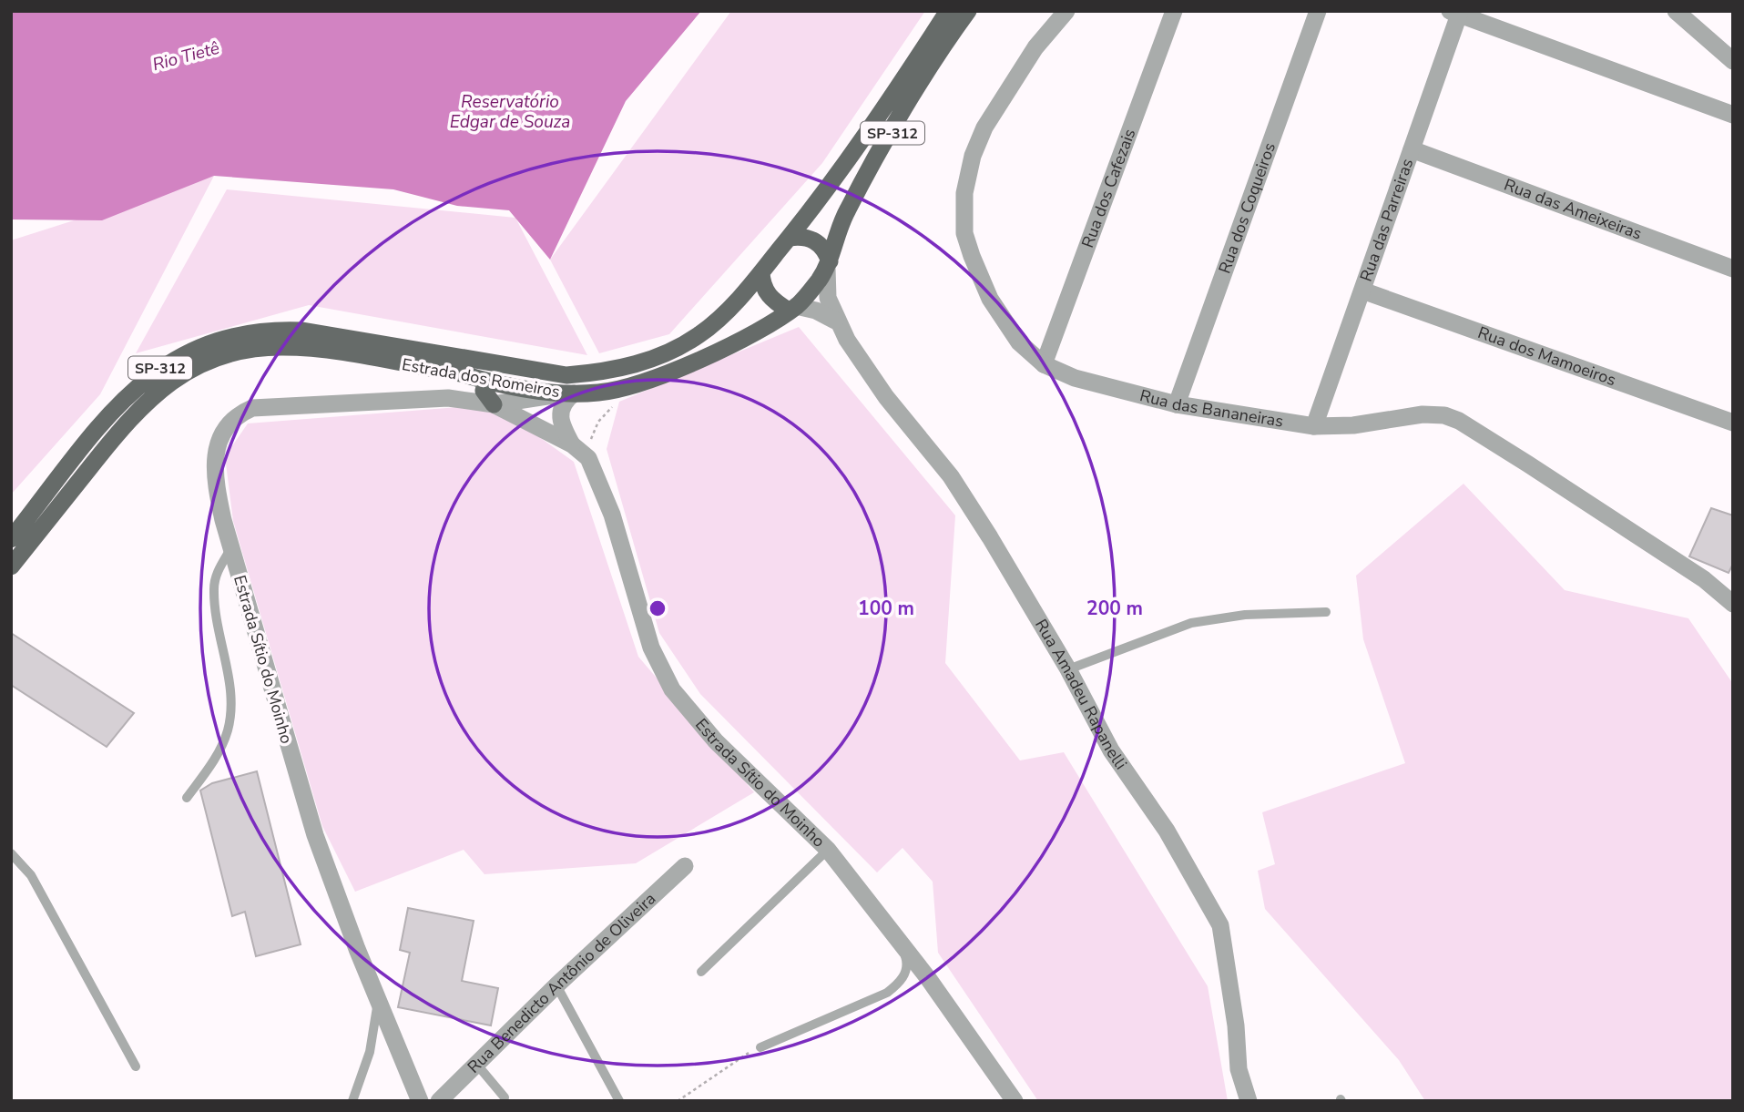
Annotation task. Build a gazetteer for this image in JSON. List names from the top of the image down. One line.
{"streets":{"main road":["SP-312","Estrada dos Romeiros"],"street":["Rua dos Cafezais","Rua dos Coqueiros","Rua das Ameixeiras","Rua das Parreiras","Rua dos Mamoeiros","Rua das Bananeiras","Estrada Sítio do Moinho","Rua Amadeu Rapanelli","Rua Benedicto Antônio de Oliveira"]},"crossings":[["Rua dos Cafezais","Rua das Bananeiras"],["Rua dos Coqueiros","Rua das Bananeiras"],["Rua das Ameixeiras","Rua das Parreiras"],["Rua das Parreiras","Rua dos Mamoeiros"],["Rua das Parreiras","Rua das Bananeiras"]],"water":["Rio Tietê","Reservatório Edgar de Souza"],"rings":["100 m","200 m"]}
